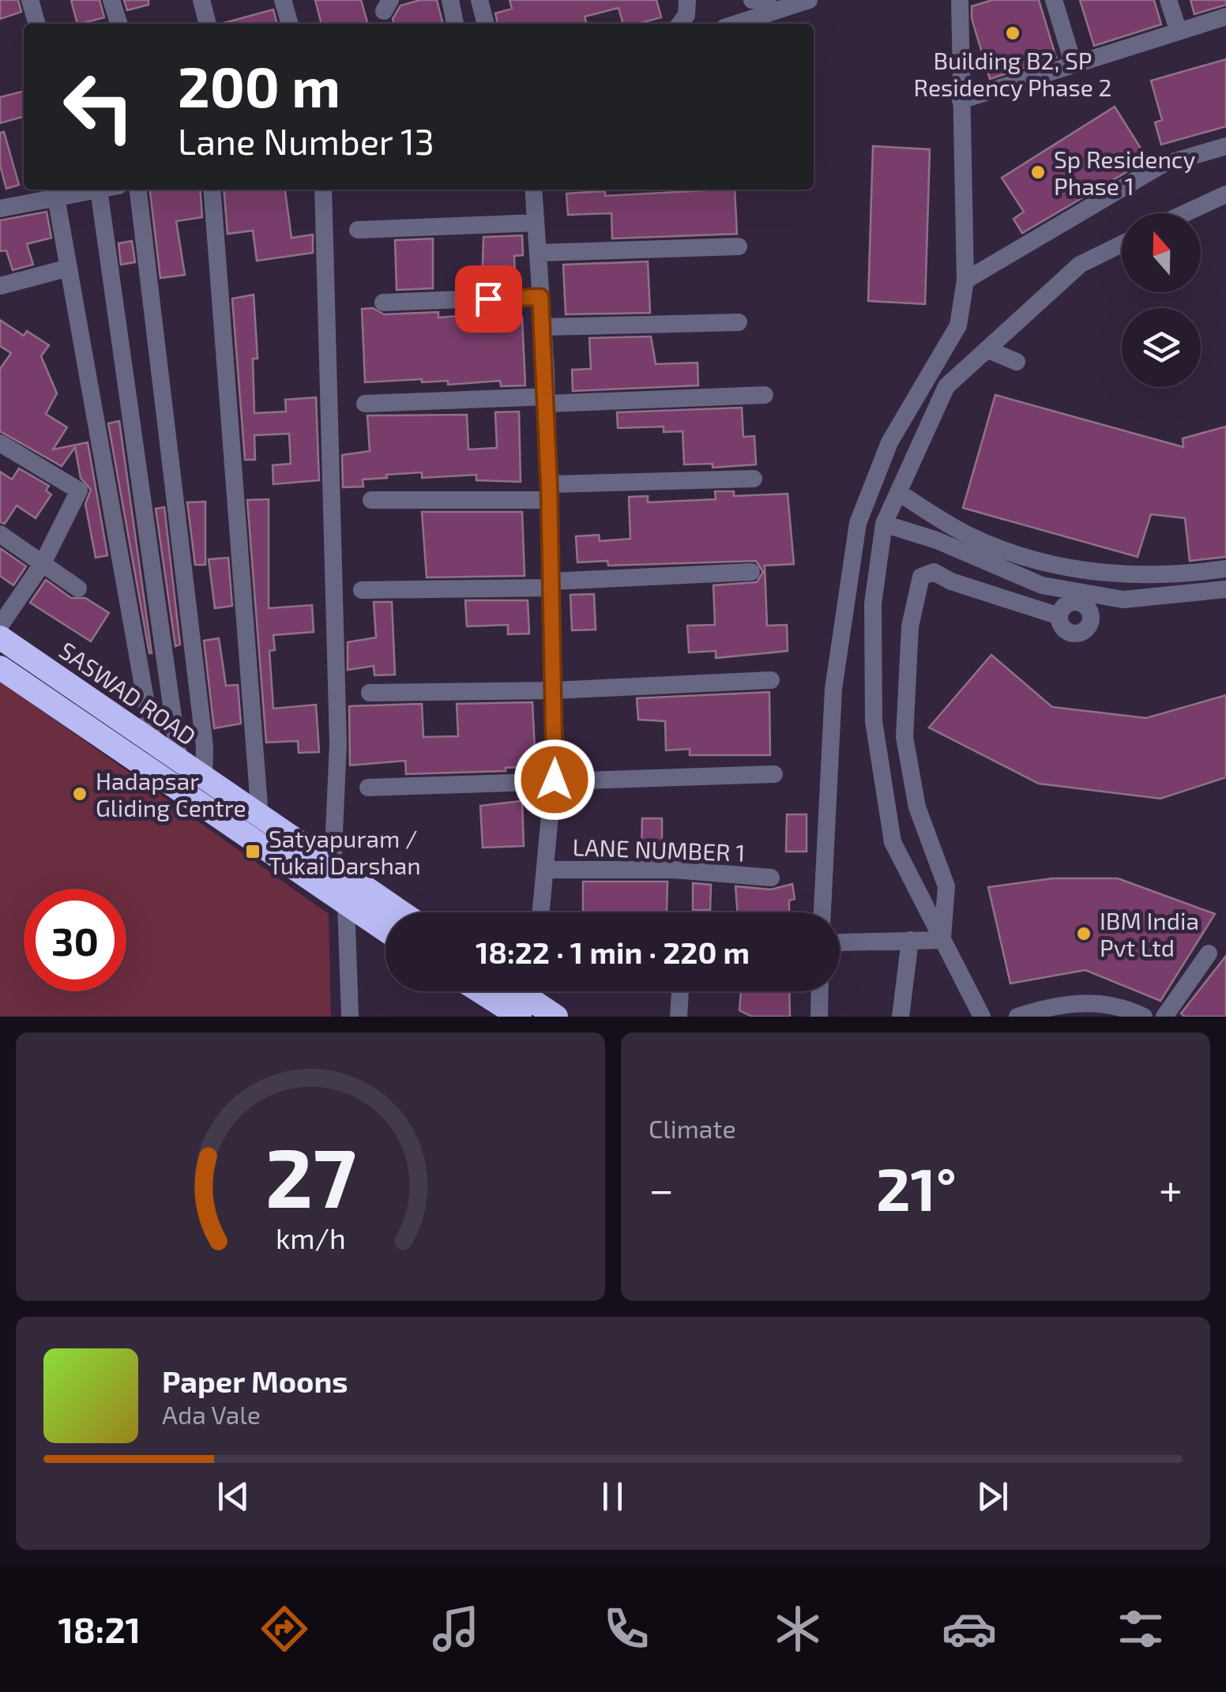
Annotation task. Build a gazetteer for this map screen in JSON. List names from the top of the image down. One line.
{"streets":{"highway":["SASWAD ROAD"],"street":["LANE NUMBER 1"]},"places":{"other":["Building B2, SP Residency Phase 2","Sp Residency Phase 1","Hadapsar Gliding Centre","IBM India Pvt Ltd"],"transit":["Satyapuram / Tukai Darshan"]},"north":"top","page":{"turn":["200 m","Lane Number 13"],"limit":"30","trip":"18:22 · 1 min · 220 m","tile":"Climate","heat":["−","21°","+"],"song":["Paper Moons","Ada Vale"],"tabs":"18:21","gauge":["27","km/h"]}}
